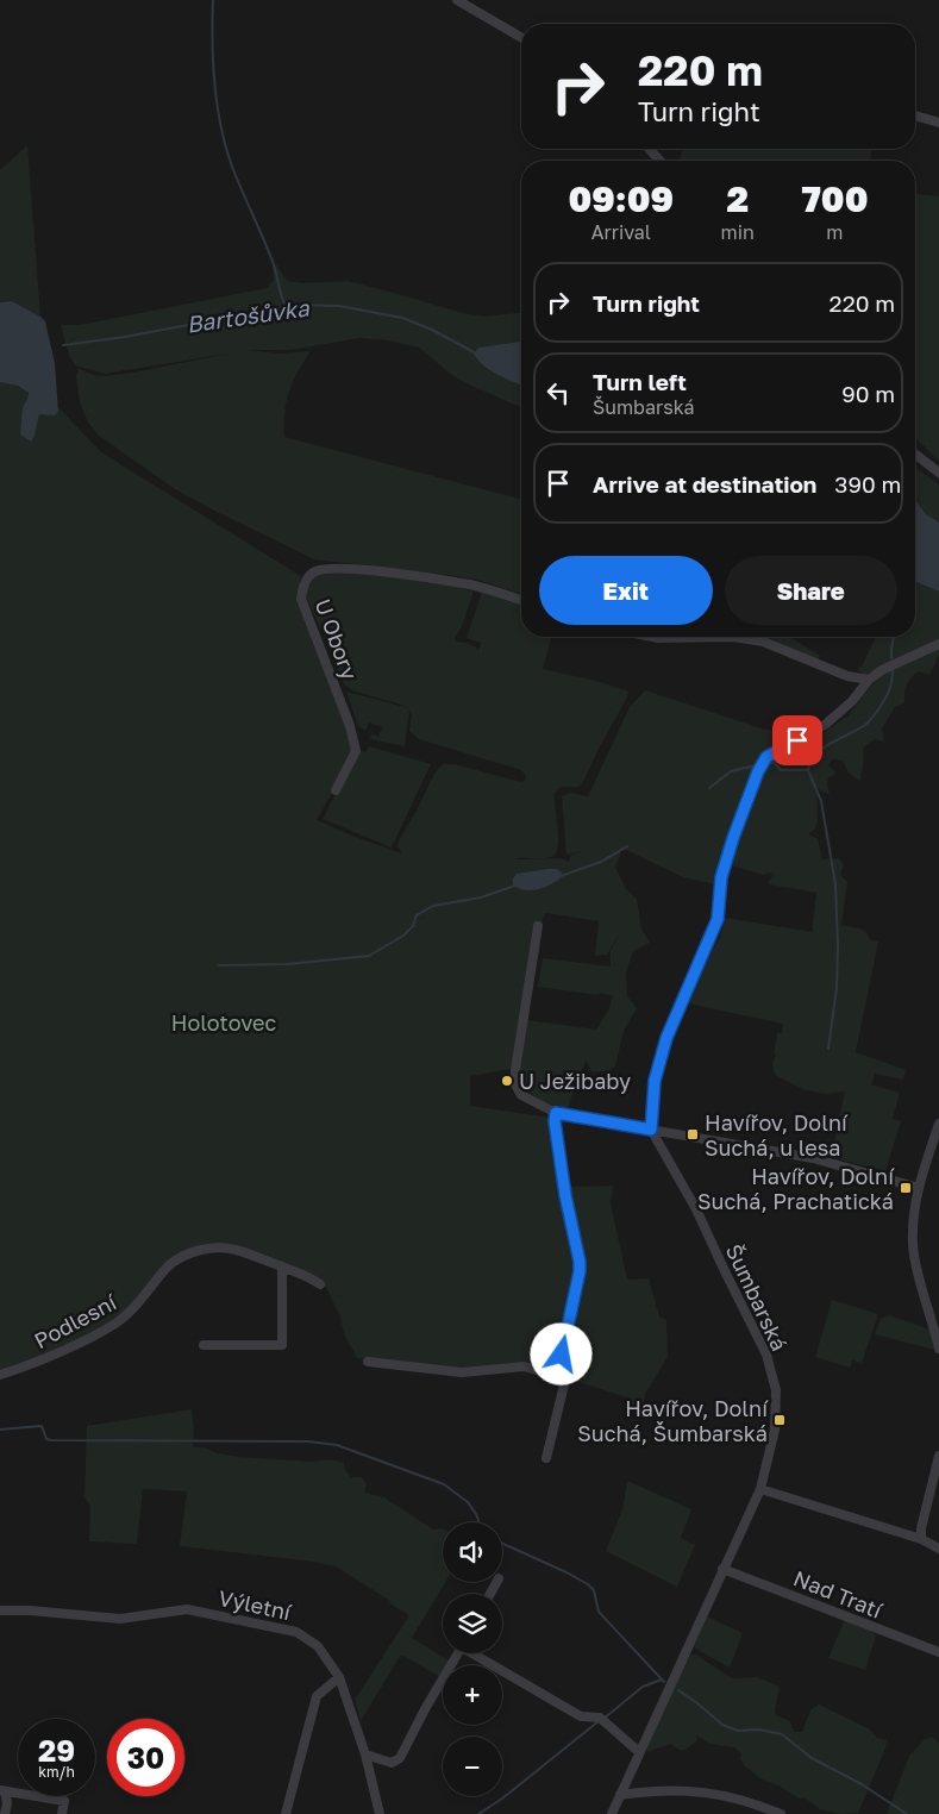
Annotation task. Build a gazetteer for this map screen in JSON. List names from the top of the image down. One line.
{"streets":{"street":["U Obory","Šumbarská","Podlesní","Nad Tratí","Výletní"]},"crossings":[["Šumbarská","Nad Tratí"]],"water":["Bartošůvka"],"parks":["Holotovec"],"places":{"other":["U Ježibaby"],"transit":["Havířov, Dolní Suchá, u lesa","Havířov, Dolní Suchá, Prachatická","Havířov, Dolní Suchá, Šumbarská"]},"page":{"turn":["220 m","Turn right"],"eta":["09:09","Arrival","2","min","700","m"],"list":[{"name":"Turn right","value":"220 m"},{"name":"Turn left","note":"Šumbarská","value":"90 m"},{"name":"Arrive at destination","value":"390 m"}],"buttons":["Exit","Share"],"map_buttons":["+","−"],"speed":"29 km/h","limit":"30"}}
